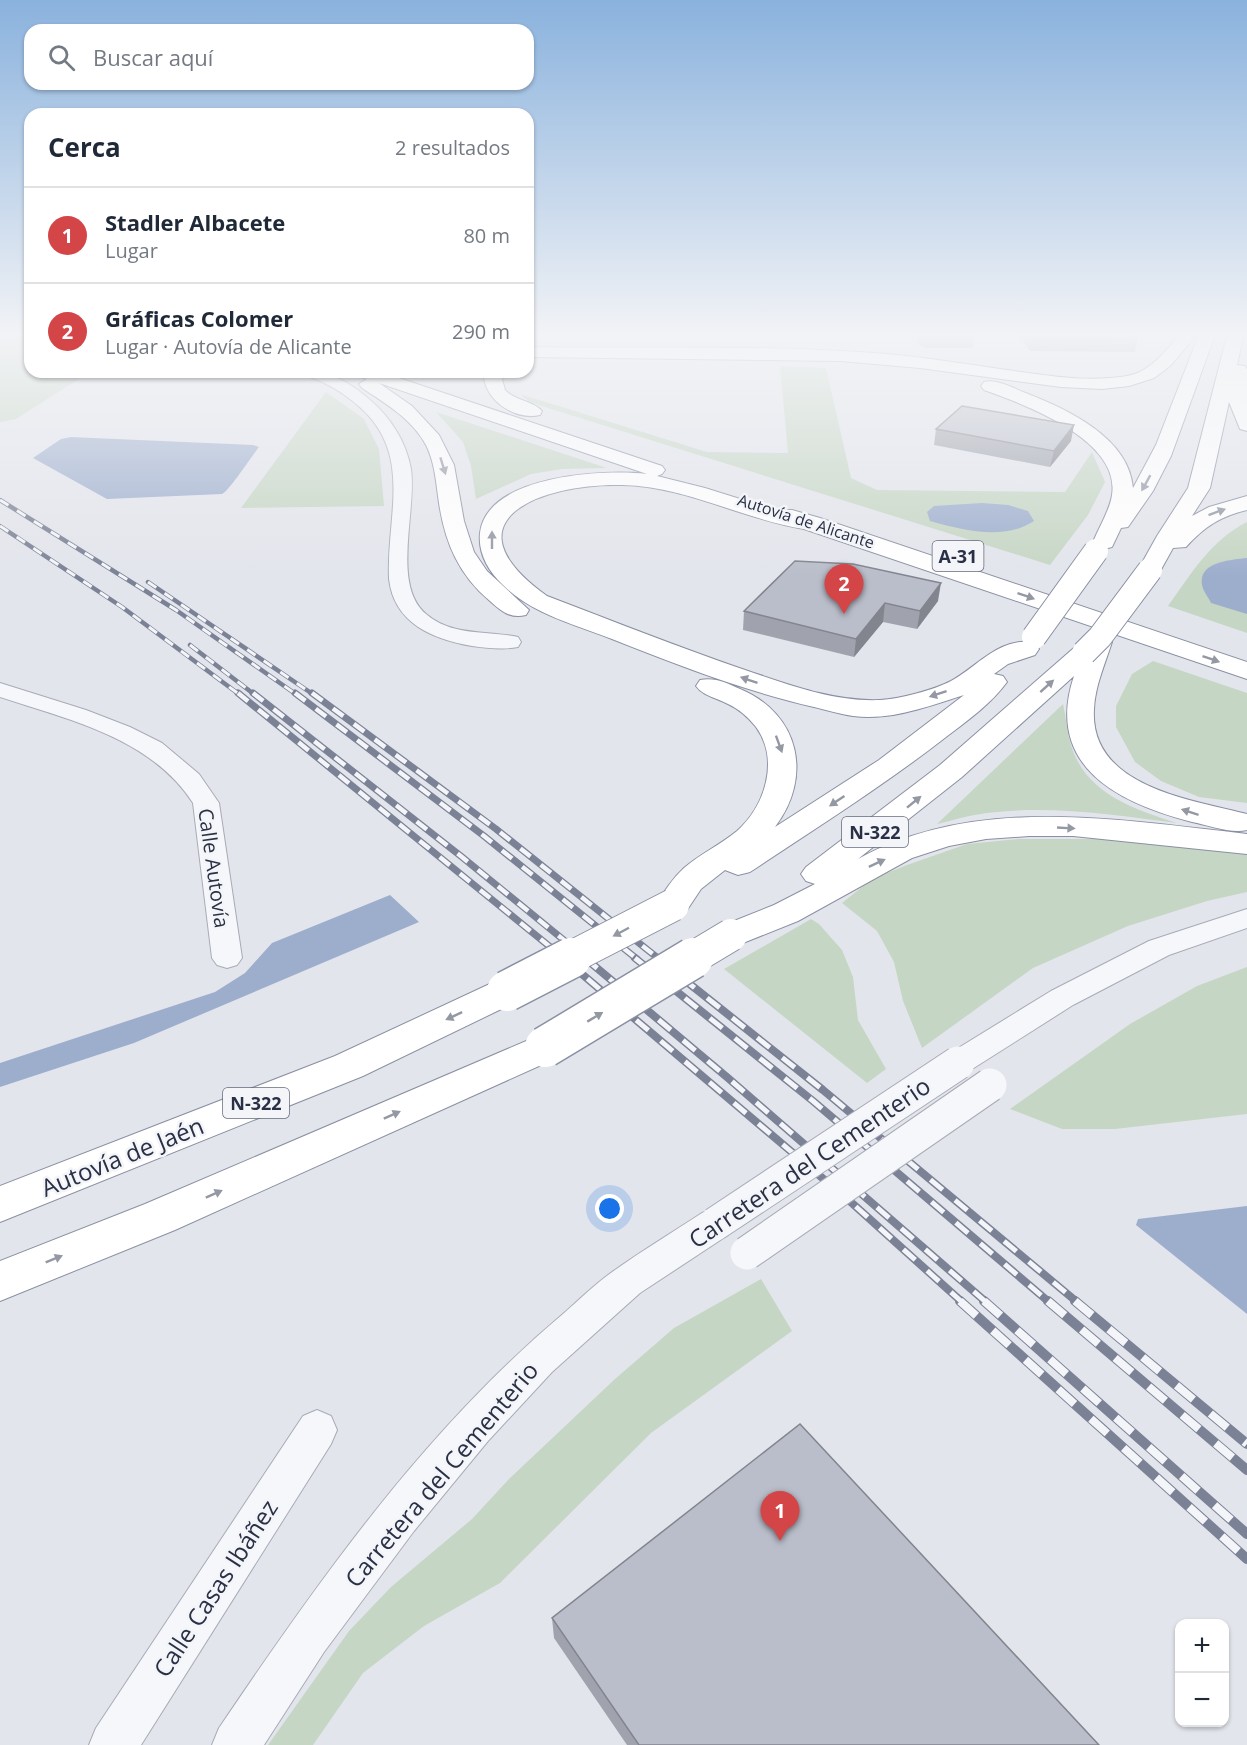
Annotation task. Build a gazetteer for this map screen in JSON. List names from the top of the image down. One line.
{"streets":{"highway":["Autovía de Alicante","A-31","N-322","Autovía de Jaén"],"street":["Calle Autovía","Carretera del Cementerio","Calle Casas Ibáñez"]},"crossings":[["N-322","Autovía de Jaén"]],"page":{"search":"Buscar aquí","heading":["Cerca","2 resultados"],"list":[{"mark":"1","name":"Stadler Albacete","note":"Lugar","value":"80 m"},{"mark":"2","name":"Gráficas Colomer","note":"Lugar · Autovía de Alicante","value":"290 m"}],"pins":["2","1"],"map_buttons":["+","−"]}}
